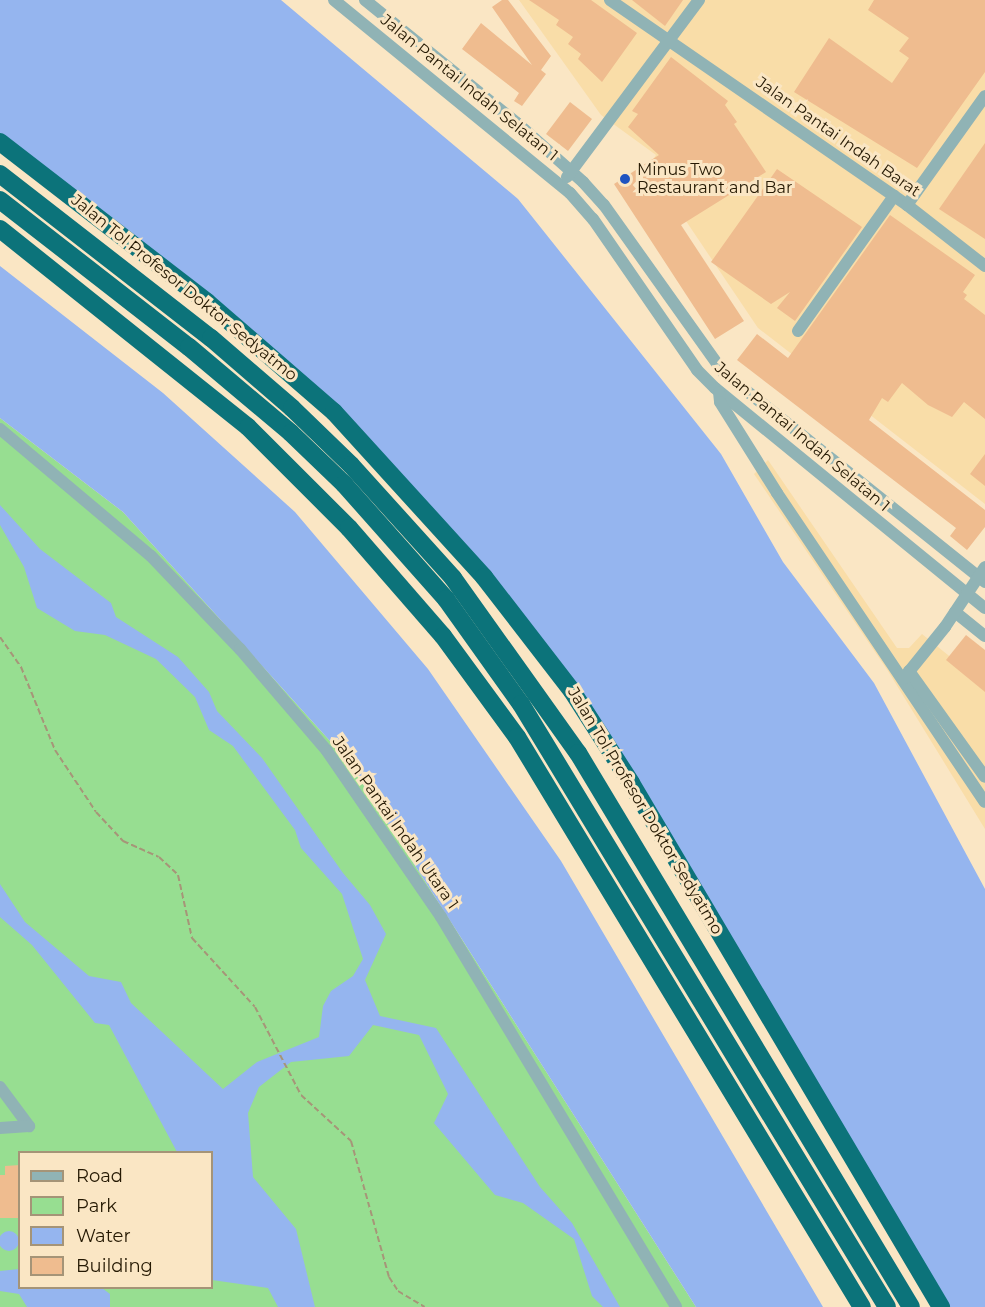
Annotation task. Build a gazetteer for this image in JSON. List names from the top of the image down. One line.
{"streets":{"highway":["Jalan Tol Profesor Doktor Sedyatmo"],"street":["Jalan Pantai Indah Selatan 1","Jalan Pantai Indah Barat","Jalan Pantai Indah Utara 1"]},"places":["Minus Two Restaurant and Bar"],"legend":["Road","Park","Water","Building"]}
